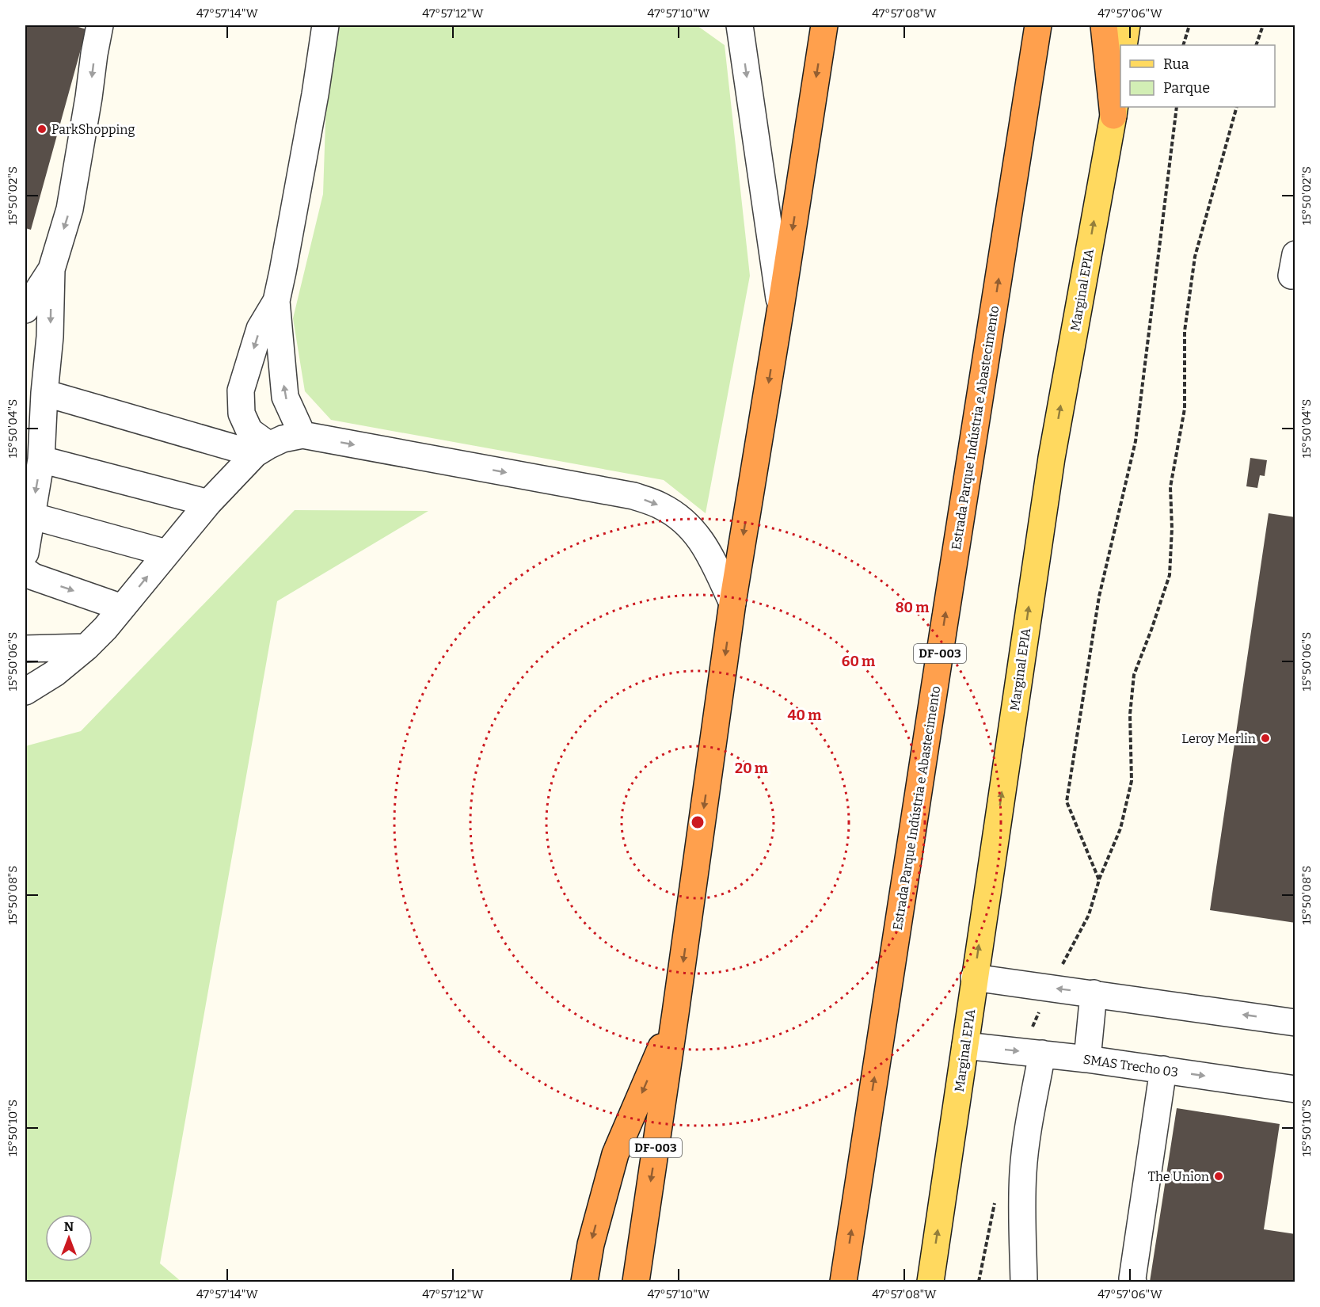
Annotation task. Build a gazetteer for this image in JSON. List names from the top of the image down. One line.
{"streets":{"highway":["Estrada Parque Indústria e Abastecimento","DF-003"],"main road":["Marginal EPIA"],"street":["SMAS Trecho 03"]},"crossings":[["Marginal EPIA","SMAS Trecho 03"]],"one_way":["Marginal EPIA"],"places":["ParkShopping","Leroy Merlin","The Union"],"legend":["Rua","Parque"],"north":"top","coordinates":["47°57'14\"W","47°57'12\"W","47°57'10\"W","47°57'08\"W","47°57'06\"W","15°50'02\"S","15°50'04\"S","15°50'06\"S","15°50'08\"S","15°50'10\"S"],"rings":["80 m","60 m","40 m","20 m"]}
